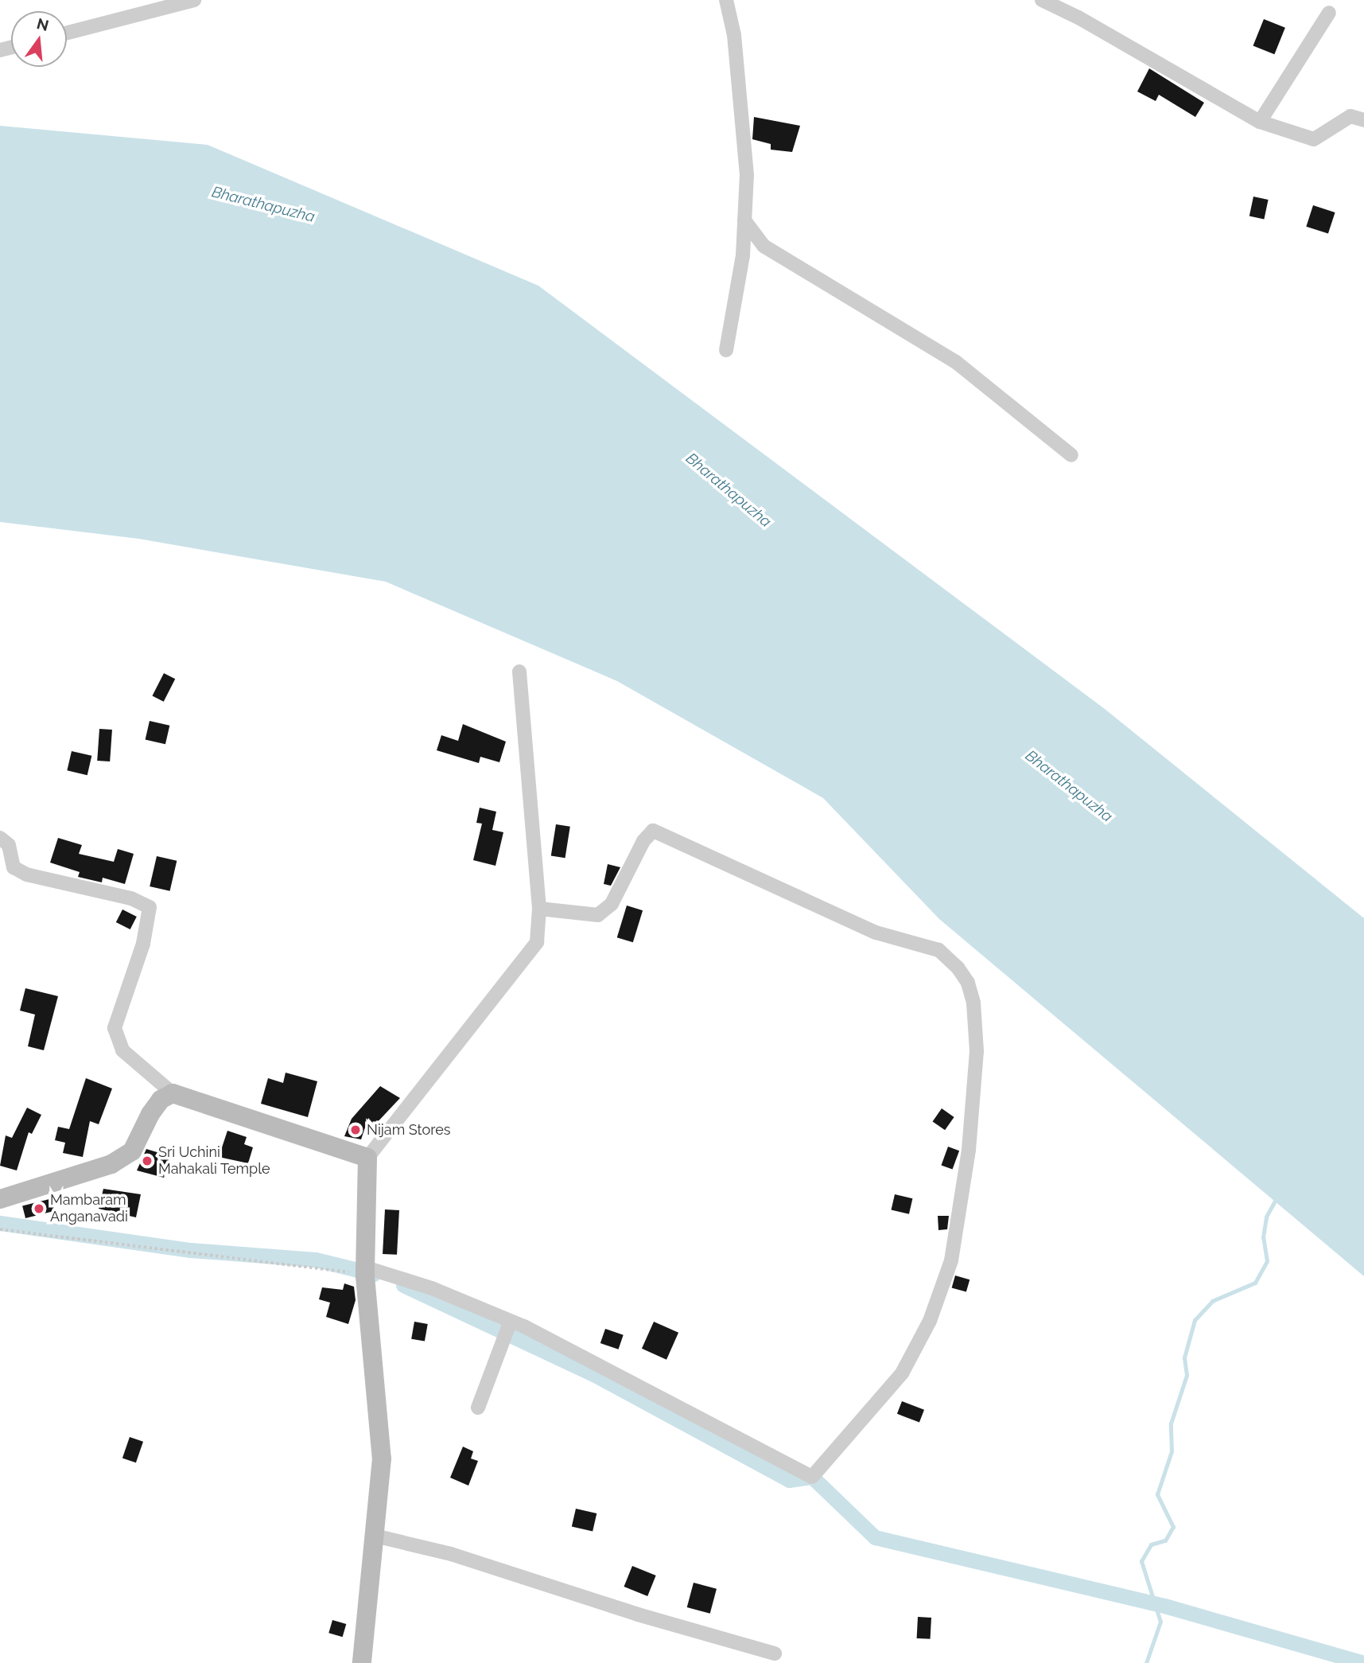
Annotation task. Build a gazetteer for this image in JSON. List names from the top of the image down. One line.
{"water":["Bharathapuzha"],"places":["Nijam Stores","Sri Uchini Mahakali Temple","Mambaram Anganavadi"],"north":"top"}
